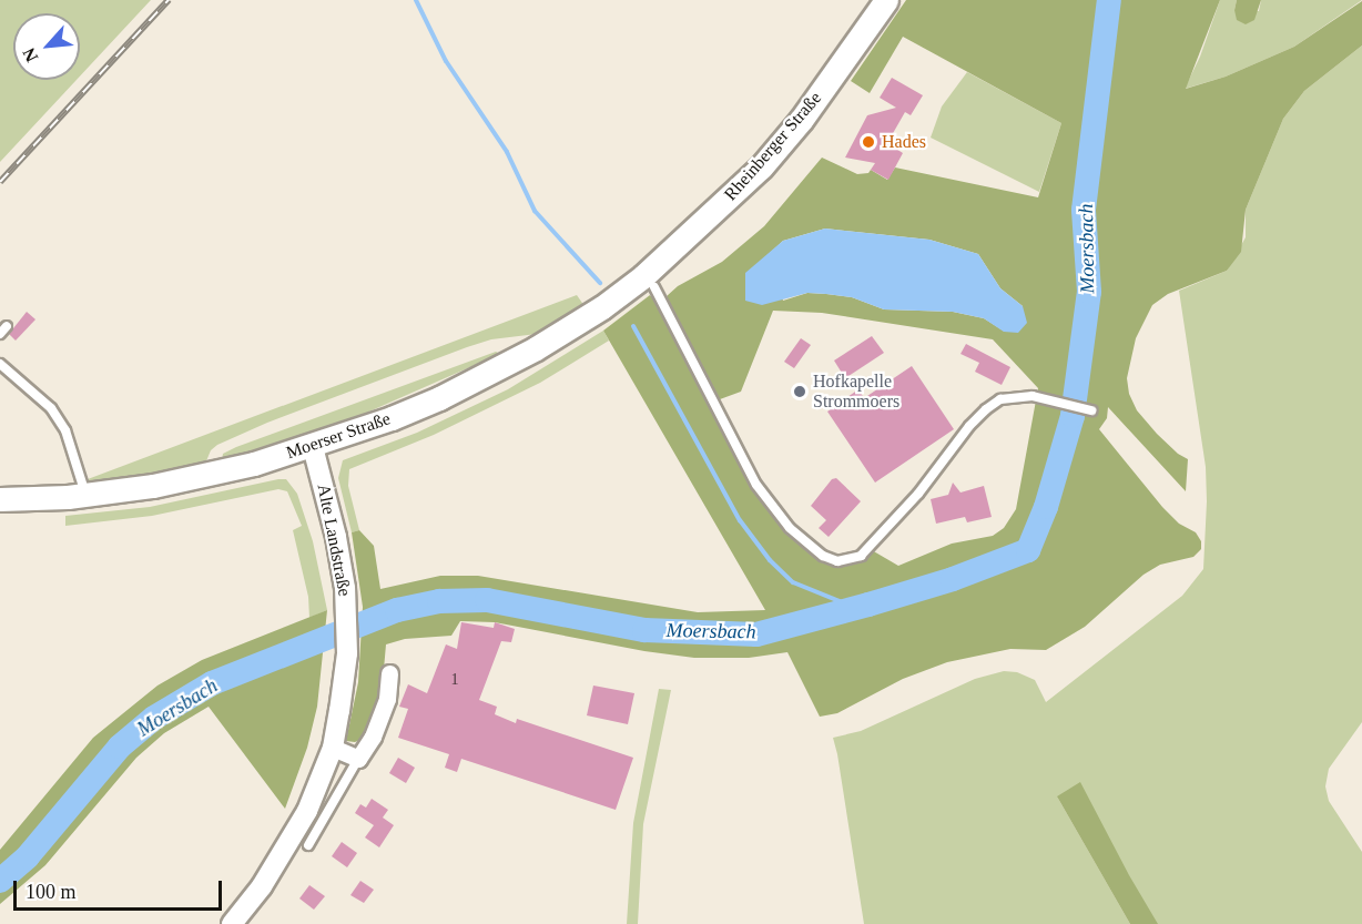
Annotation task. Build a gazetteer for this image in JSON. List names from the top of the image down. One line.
{"streets":{"main road":["Rheinberger Straße","Moerser Straße"],"street":["Alte Landstraße"]},"crossings":[["Rheinberger Straße","Moerser Straße"],["Moerser Straße","Alte Landstraße"]],"water":["Moersbach"],"places":["Hades","Hofkapelle Strommoers"],"house_numbers":["1"],"scale_bar":"100 m","north":"bottom left"}
